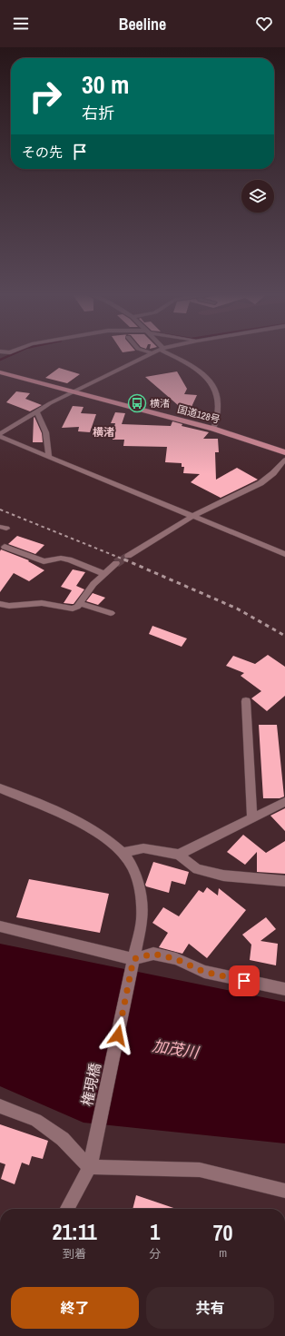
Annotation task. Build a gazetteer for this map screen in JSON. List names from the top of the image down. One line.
{"streets":{"highway":["国道128号"],"street":["権現橋"]},"districts":["横渚"],"water":["加茂川"],"places":{"bus stop":["横渚"]},"page":{"header":"Beeline","turn":["30 m","右折"],"then":"その先","eta":["21:11","到着","1","分","70","m"],"buttons":["終了","共有"]}}
